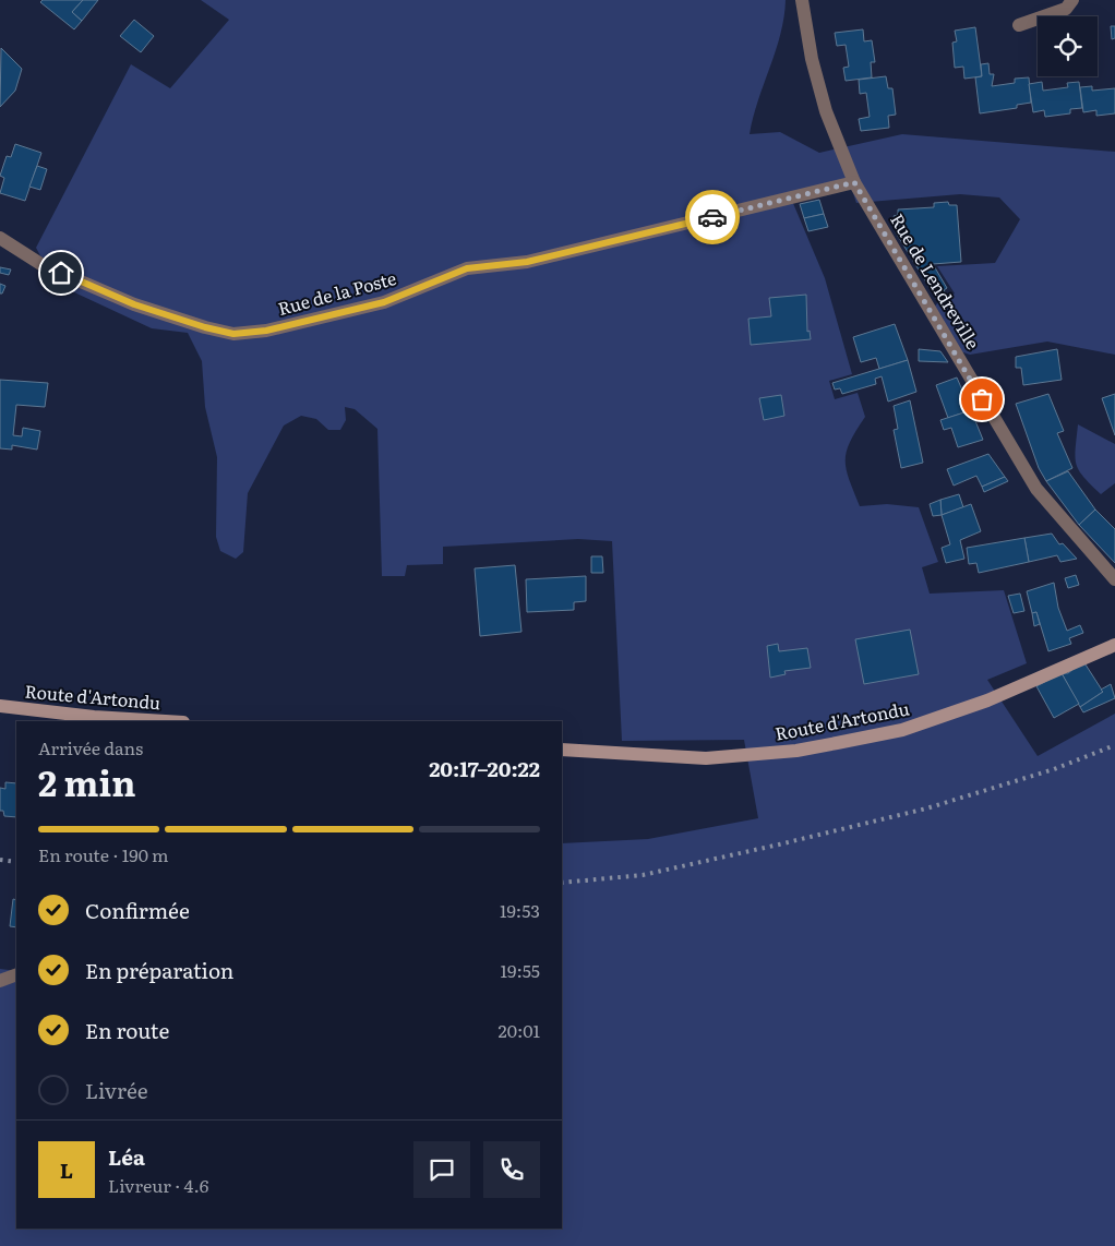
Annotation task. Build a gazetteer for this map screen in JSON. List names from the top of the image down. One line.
{"streets":{"main road":["Route d'Artondu"],"street":["Rue de Lendreville","Rue de la Poste"]},"crossings":[["Rue de Lendreville","Rue de la Poste"]],"page":{"heading":["2 min","Arrivée dans","20:17–20:22"],"panel":["Léa","Livreur · 4.6"],"bar":"En route · 190 m","list":[["Confirmée","19:53"],["En préparation","19:55"],["En route","20:01"],"Livrée"],"round":"L"}}
